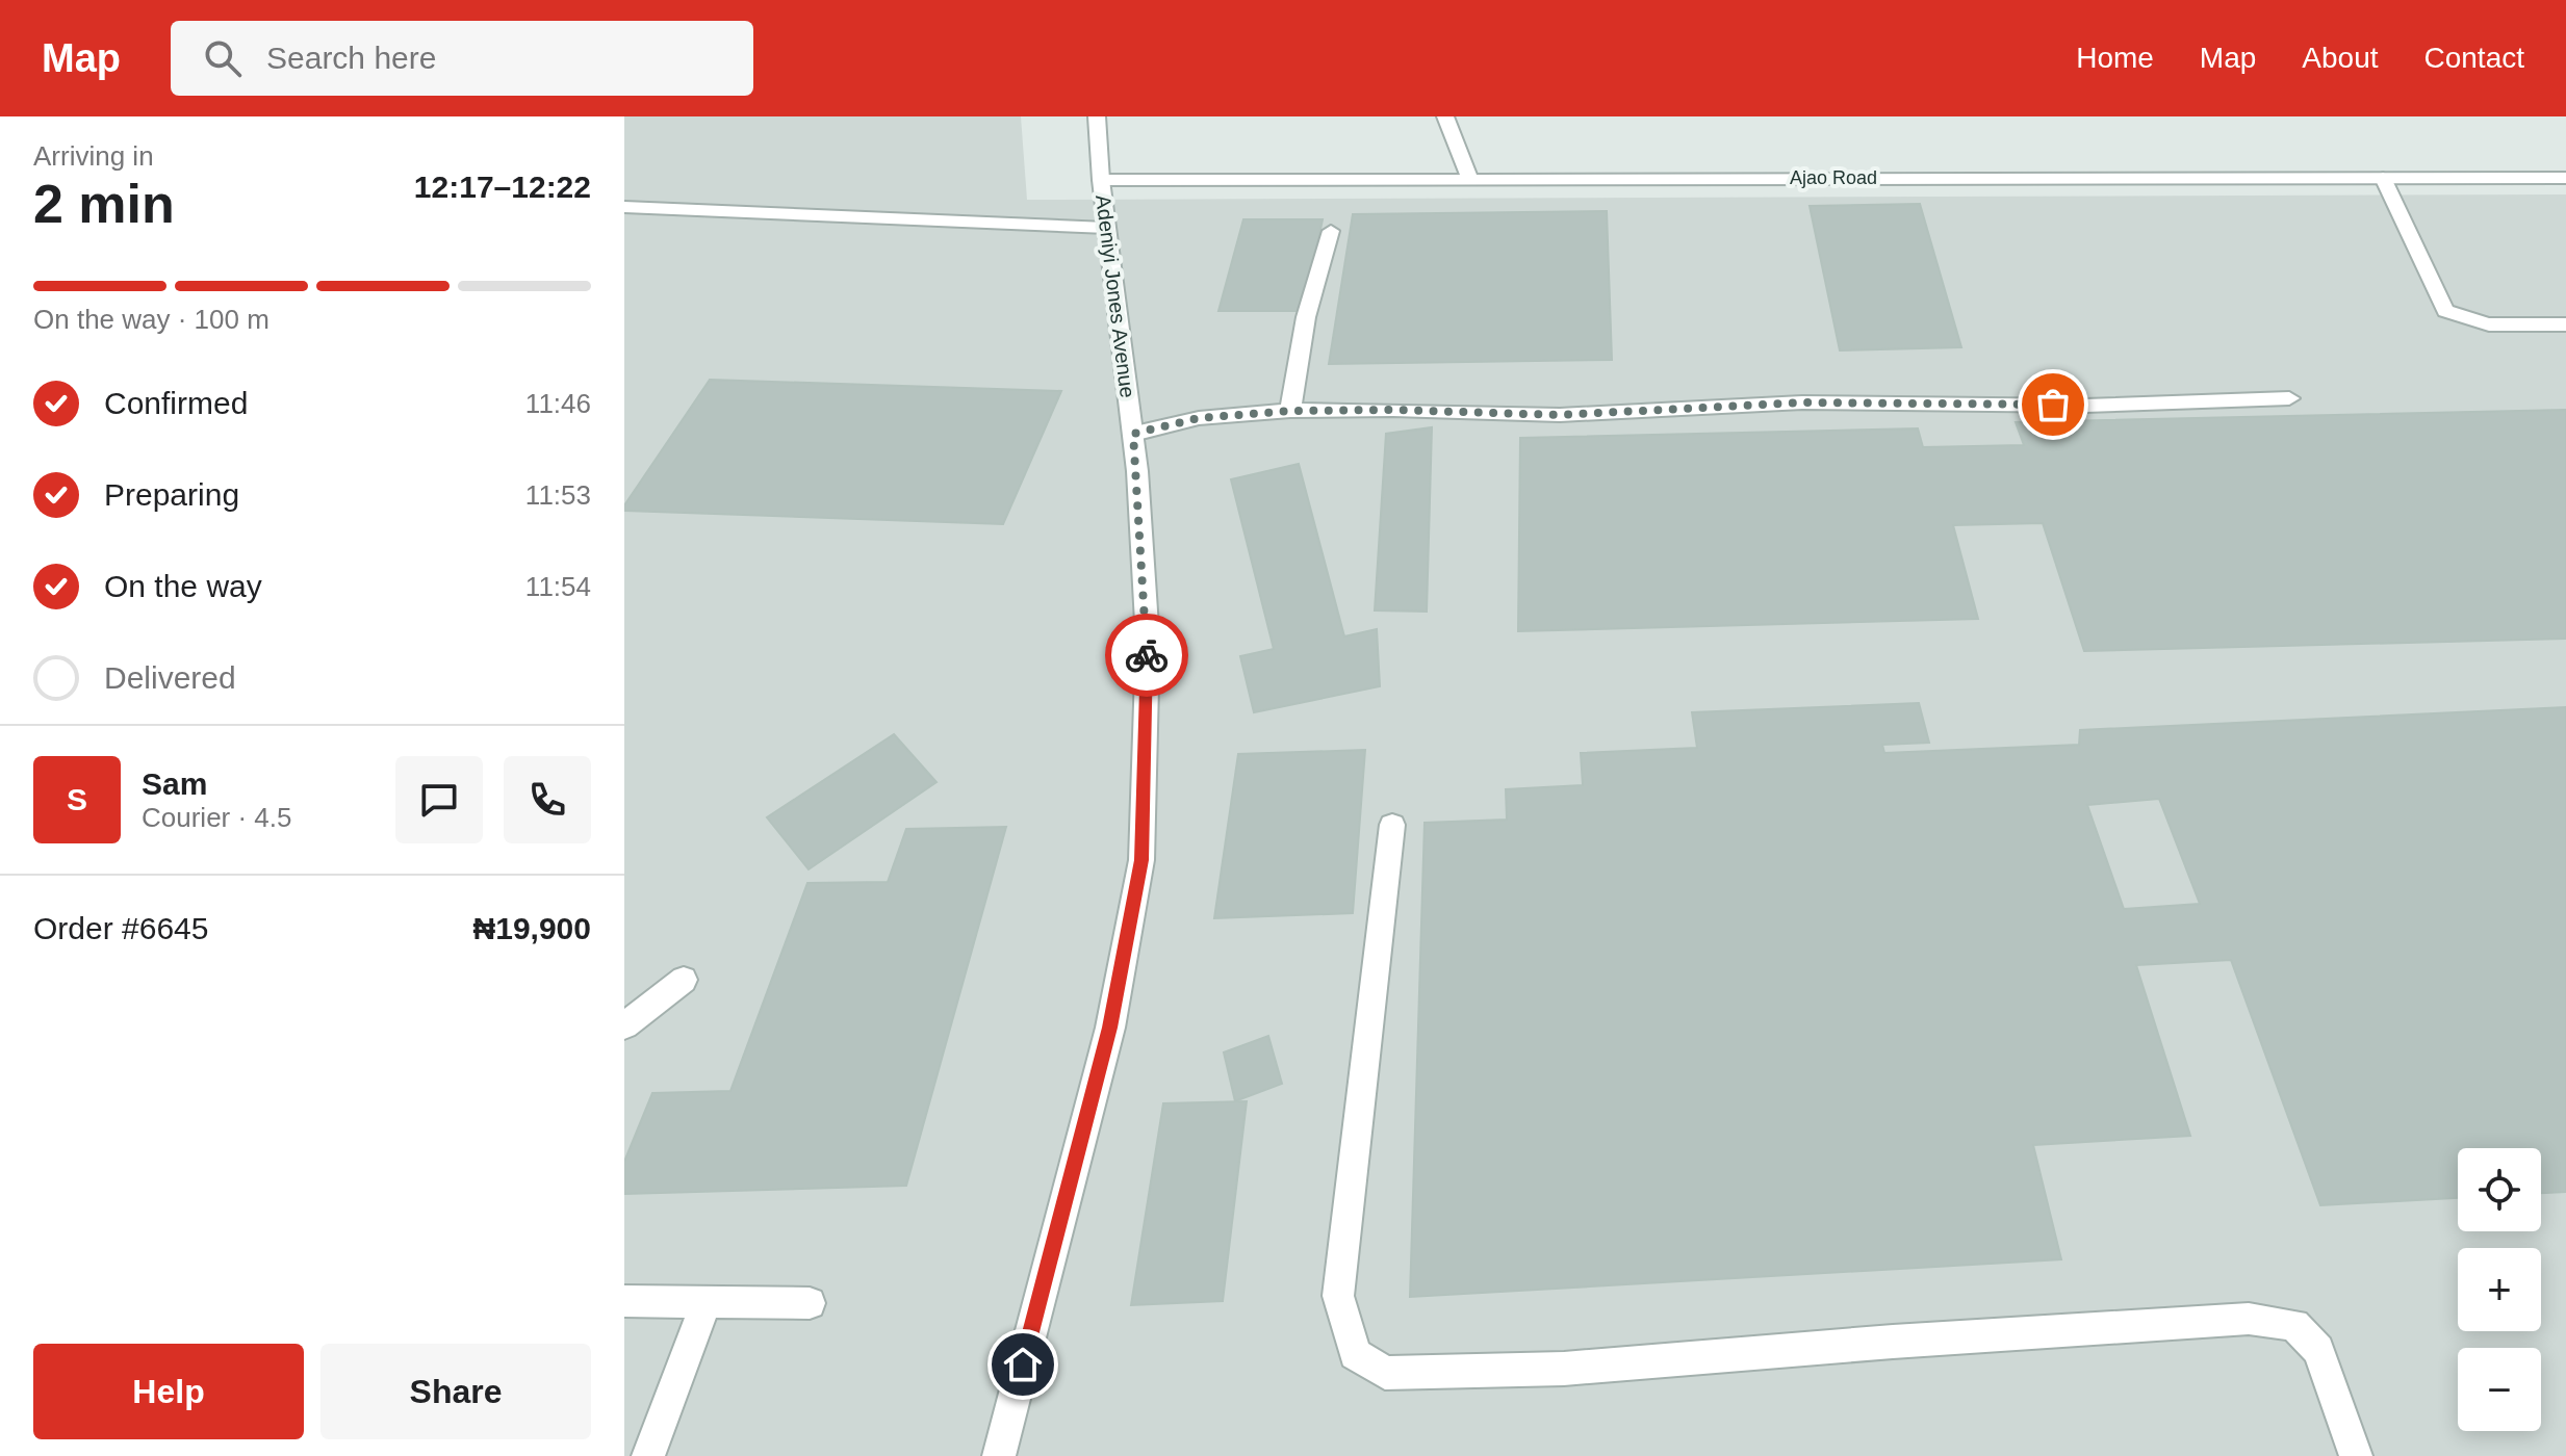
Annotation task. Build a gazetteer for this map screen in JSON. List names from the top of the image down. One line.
{"streets":{"street":["Ajao Road","Adeniyi Jones Avenue"]},"crossings":[["Ajao Road","Adeniyi Jones Avenue"]],"page":{"header":"Map","search":"Search here","nav":["Home","Map","About","Contact"],"heading":["2 min","Arriving in","12:17–12:22"],"panel":["Sam","Courier · 4.5","Order #6645","₦19,900"],"bar":"On the way · 100 m","list":[["Confirmed","11:46"],["Preparing","11:53"],["On the way","11:54"],"Delivered"],"round":"S","map_buttons":["+","−"],"buttons":["Help","Share"]}}
